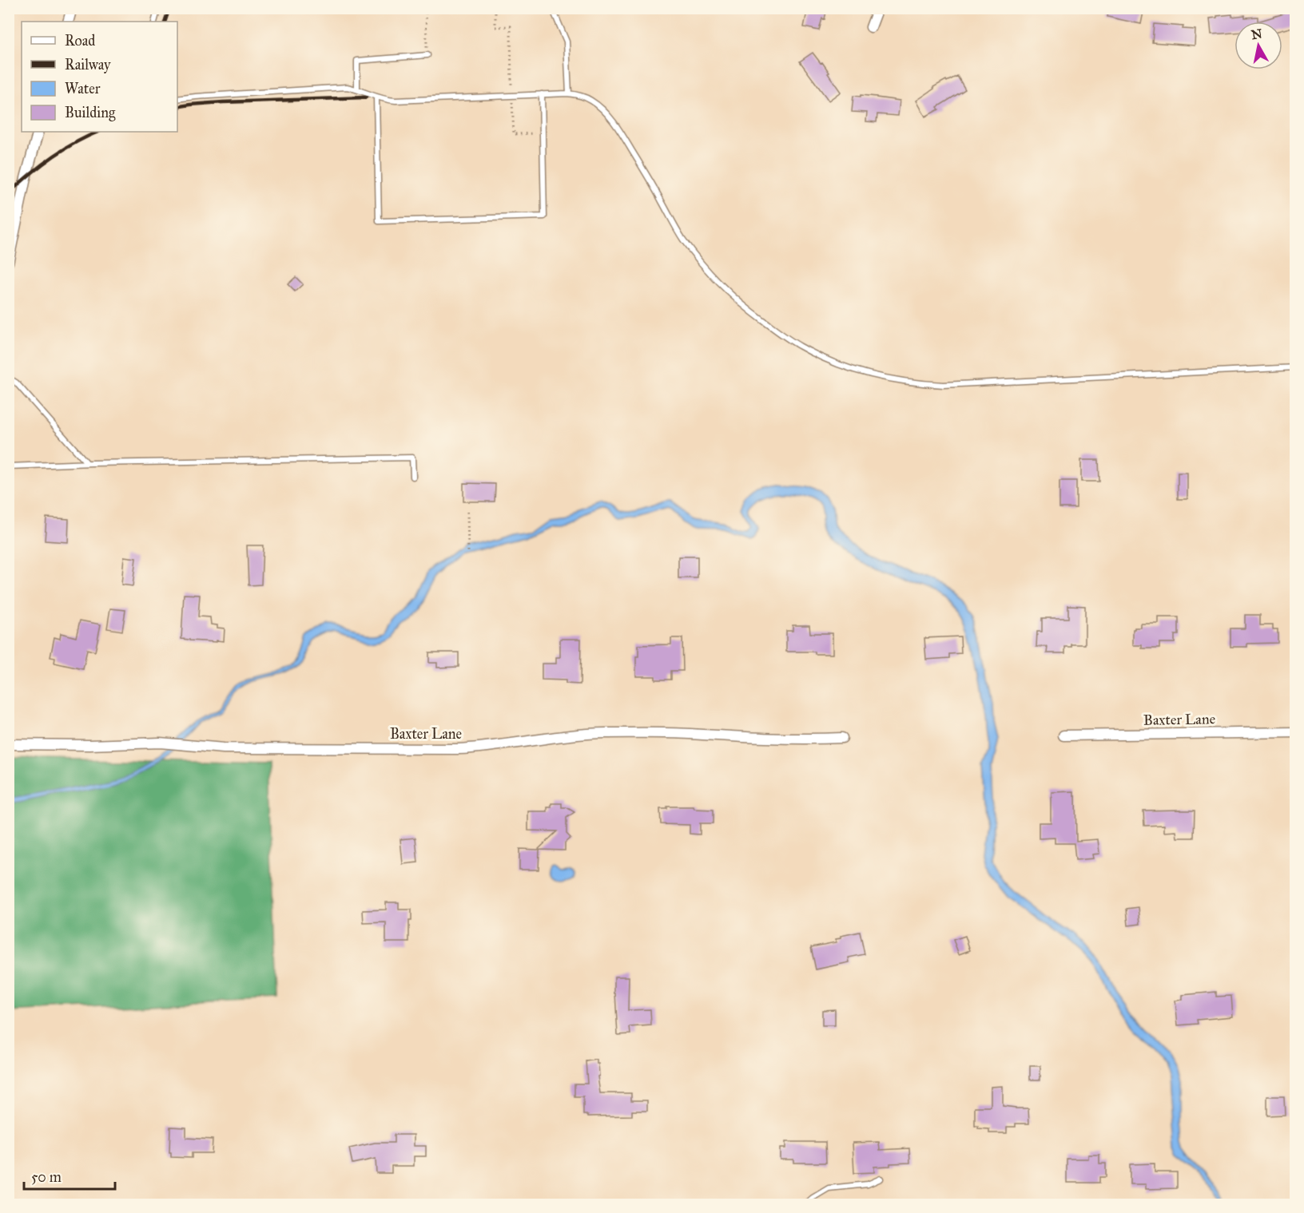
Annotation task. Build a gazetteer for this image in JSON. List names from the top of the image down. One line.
{"streets":{"street":["Baxter Lane"]},"legend":["Road","Railway","Water","Building"],"scale_bar":"50 m","north":"top"}
